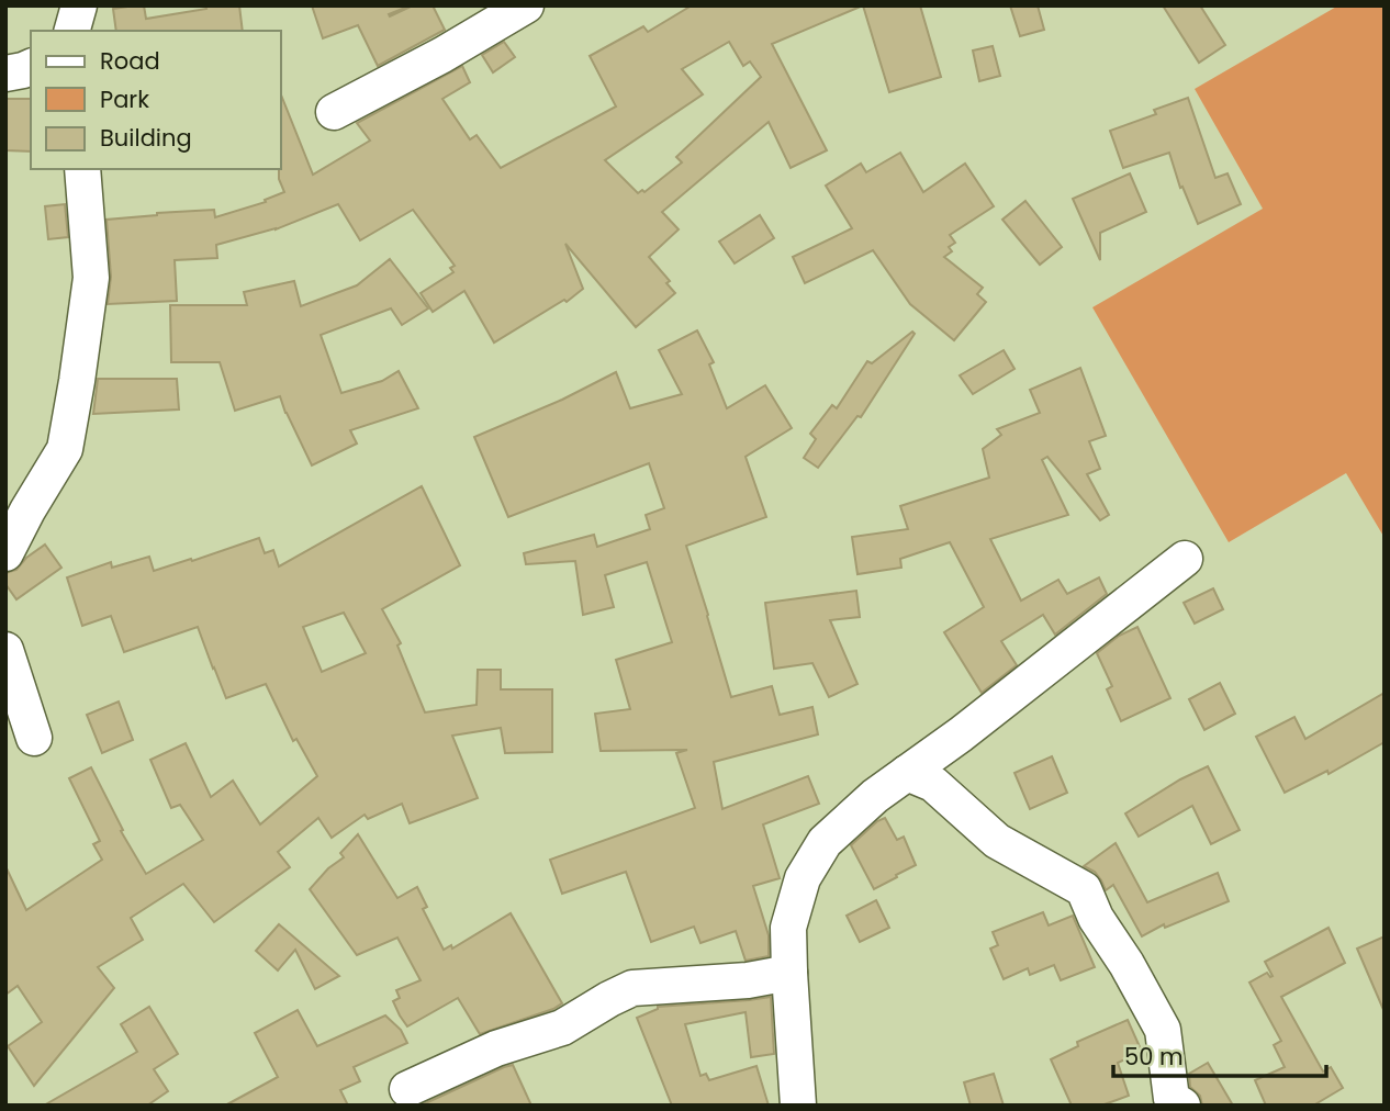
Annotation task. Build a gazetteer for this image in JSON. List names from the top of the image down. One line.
{"legend":["Road","Park","Building"],"scale_bar":"50 m"}
